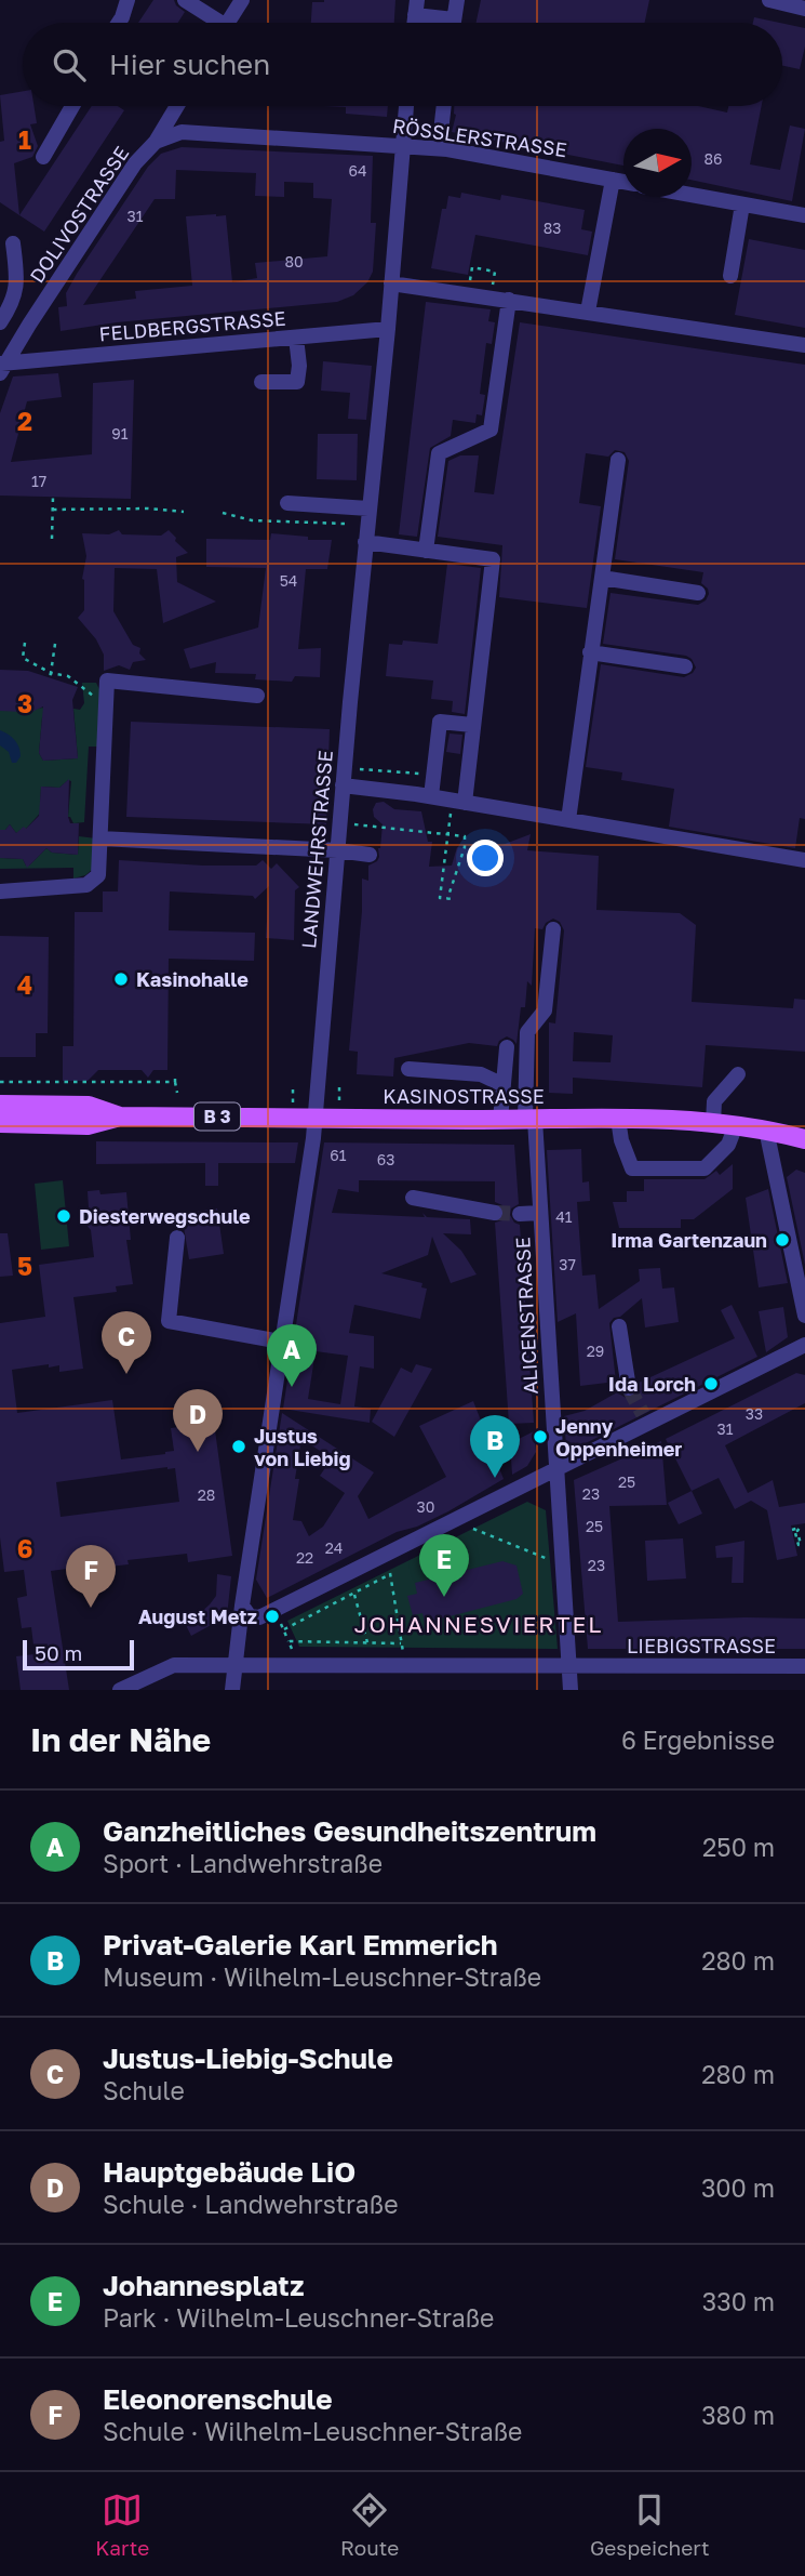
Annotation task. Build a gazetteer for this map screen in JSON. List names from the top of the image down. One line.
{"streets":{"main road":["KASINOSTRASSE","B 3"],"street":["RÖSSLERSTRASSE","DOLIVOSTRASSE","FELDBERGSTRASSE","LANDWEHRSTRASSE","ALICENSTRASSE","LIEBIGSTRASSE"]},"crossings":[["RÖSSLERSTRASSE","DOLIVOSTRASSE"],["RÖSSLERSTRASSE","LANDWEHRSTRASSE"],["DOLIVOSTRASSE","FELDBERGSTRASSE"],["FELDBERGSTRASSE","LANDWEHRSTRASSE"],["LANDWEHRSTRASSE","KASINOSTRASSE"],["LANDWEHRSTRASSE","LIEBIGSTRASSE"],["KASINOSTRASSE","ALICENSTRASSE"],["ALICENSTRASSE","LIEBIGSTRASSE"]],"districts":["JOHANNESVIERTEL"],"places":["Kasinohalle","Diesterwegschule","Irma Gartenzaun","Ida Lorch","Jenny Oppenheimer","Justus von Liebig","August Metz"],"house_numbers":["86","64","31","83","80","91","17","54","61","63","41","37","29","33","31","25","23","28","30","25","24","22","23"],"scale_bar":"50 m","north":"right","page":{"search":"Hier suchen","pins":["C","A","D","B","E","F"],"scale":"50 m","heading":["In der Nähe","6 Ergebnisse"],"list":[{"mark":"A","name":"Ganzheitliches Gesundheitszentrum","note":"Sport · Landwehrstraße","value":"250 m"},{"mark":"B","name":"Privat-Galerie Karl Emmerich","note":"Museum · Wilhelm-Leuschner-Straße","value":"280 m"},{"mark":"C","name":"Justus-Liebig-Schule","note":"Schule","value":"280 m"},{"mark":"D","name":"Hauptgebäude LiO","note":"Schule · Landwehrstraße","value":"300 m"},{"mark":"E","name":"Johannesplatz","note":"Park · Wilhelm-Leuschner-Straße","value":"330 m"},{"mark":"F","name":"Eleonorenschule","note":"Schule · Wilhelm-Leuschner-Straße","value":"380 m"}],"nav":["Karte","Route","Gespeichert"]},"grid":{"rows":["1","2","3","4","5","6"]}}
